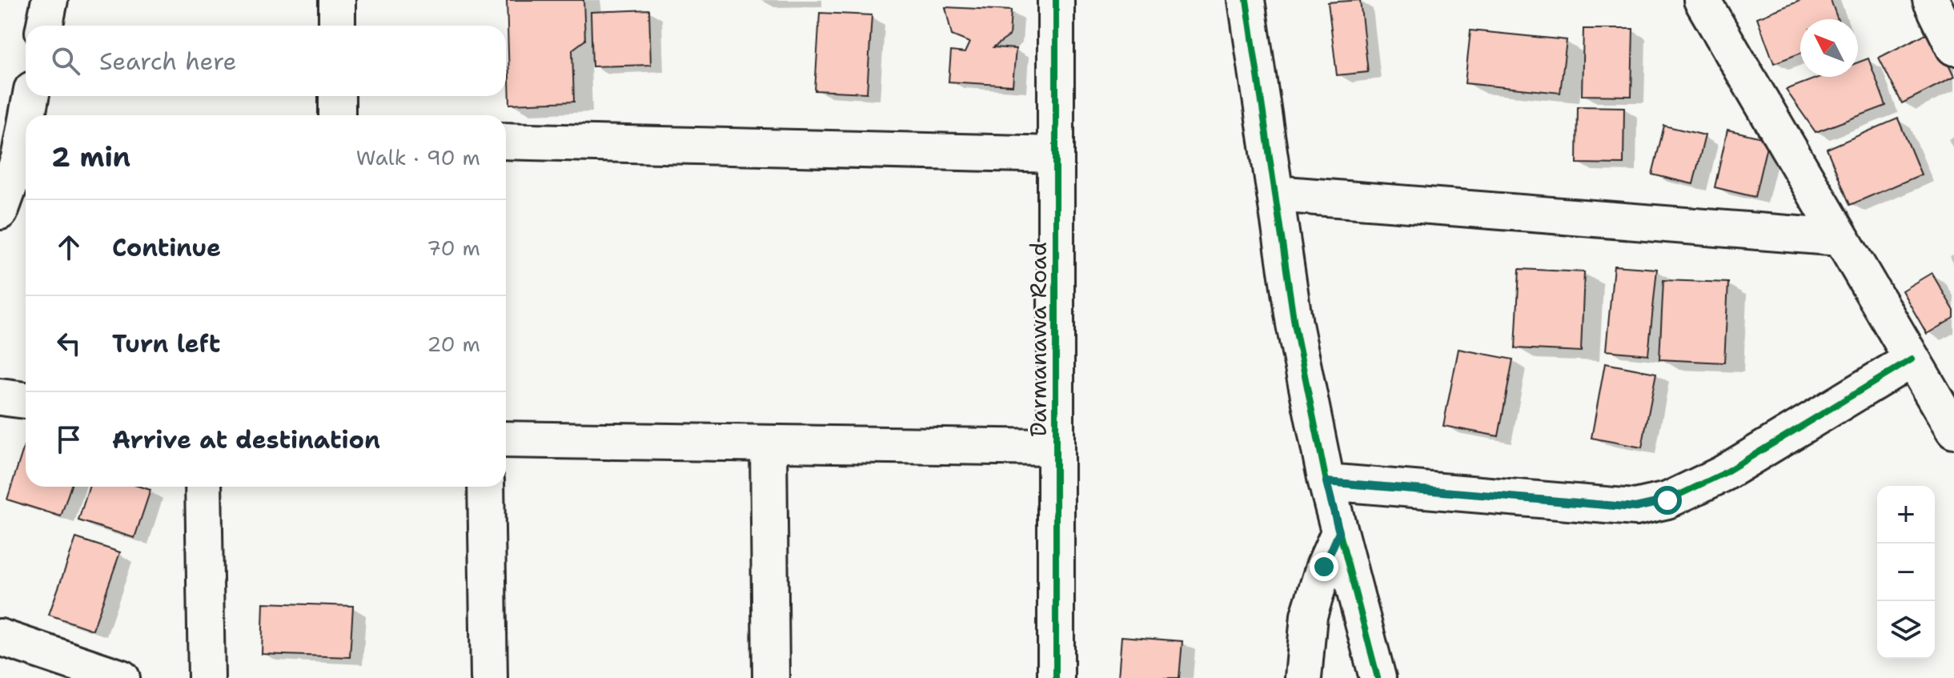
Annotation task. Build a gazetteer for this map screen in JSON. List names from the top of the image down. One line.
{"streets":{"street":["Darmanawa Road"]},"north":"top left","page":{"search":"Search here","heading":["2 min","Walk · 90 m"],"list":[["Continue","70 m"],["Turn left","20 m"],"Arrive at destination"],"map_buttons":["+","−"]}}
